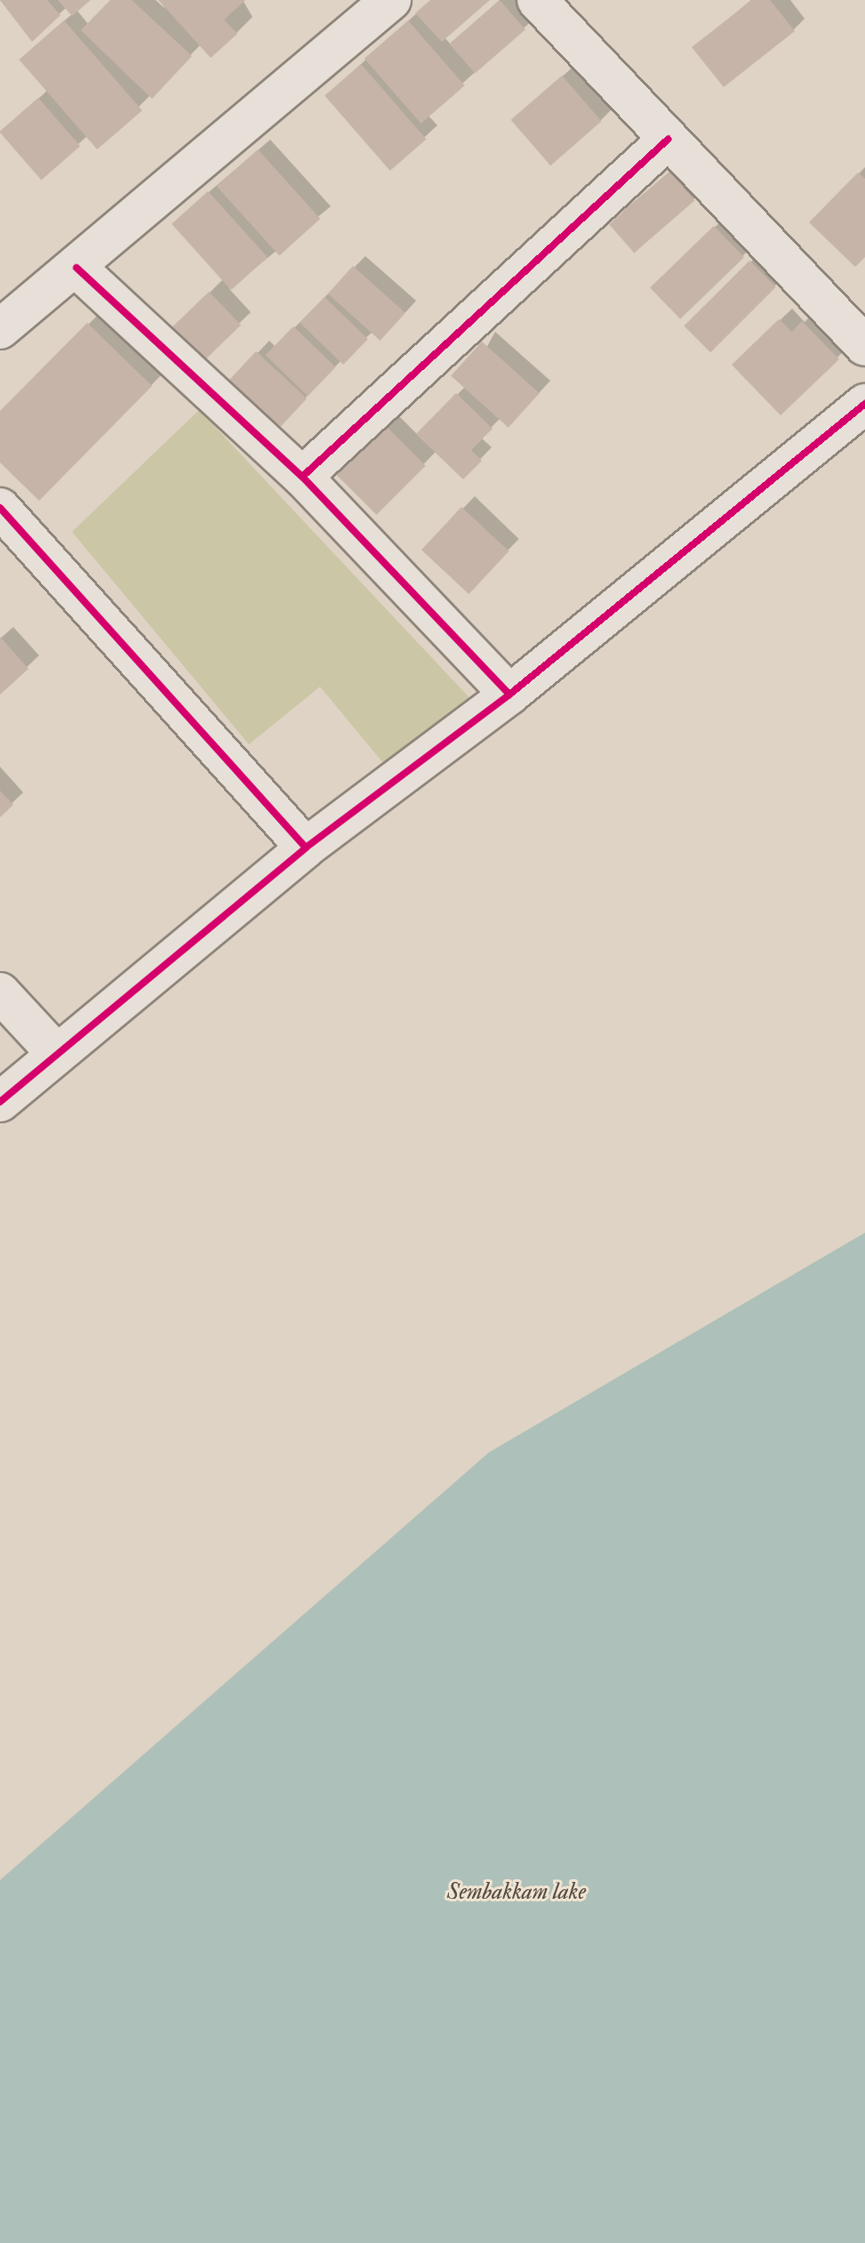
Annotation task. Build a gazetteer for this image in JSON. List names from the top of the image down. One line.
{"water":["Sembakkam lake"]}
